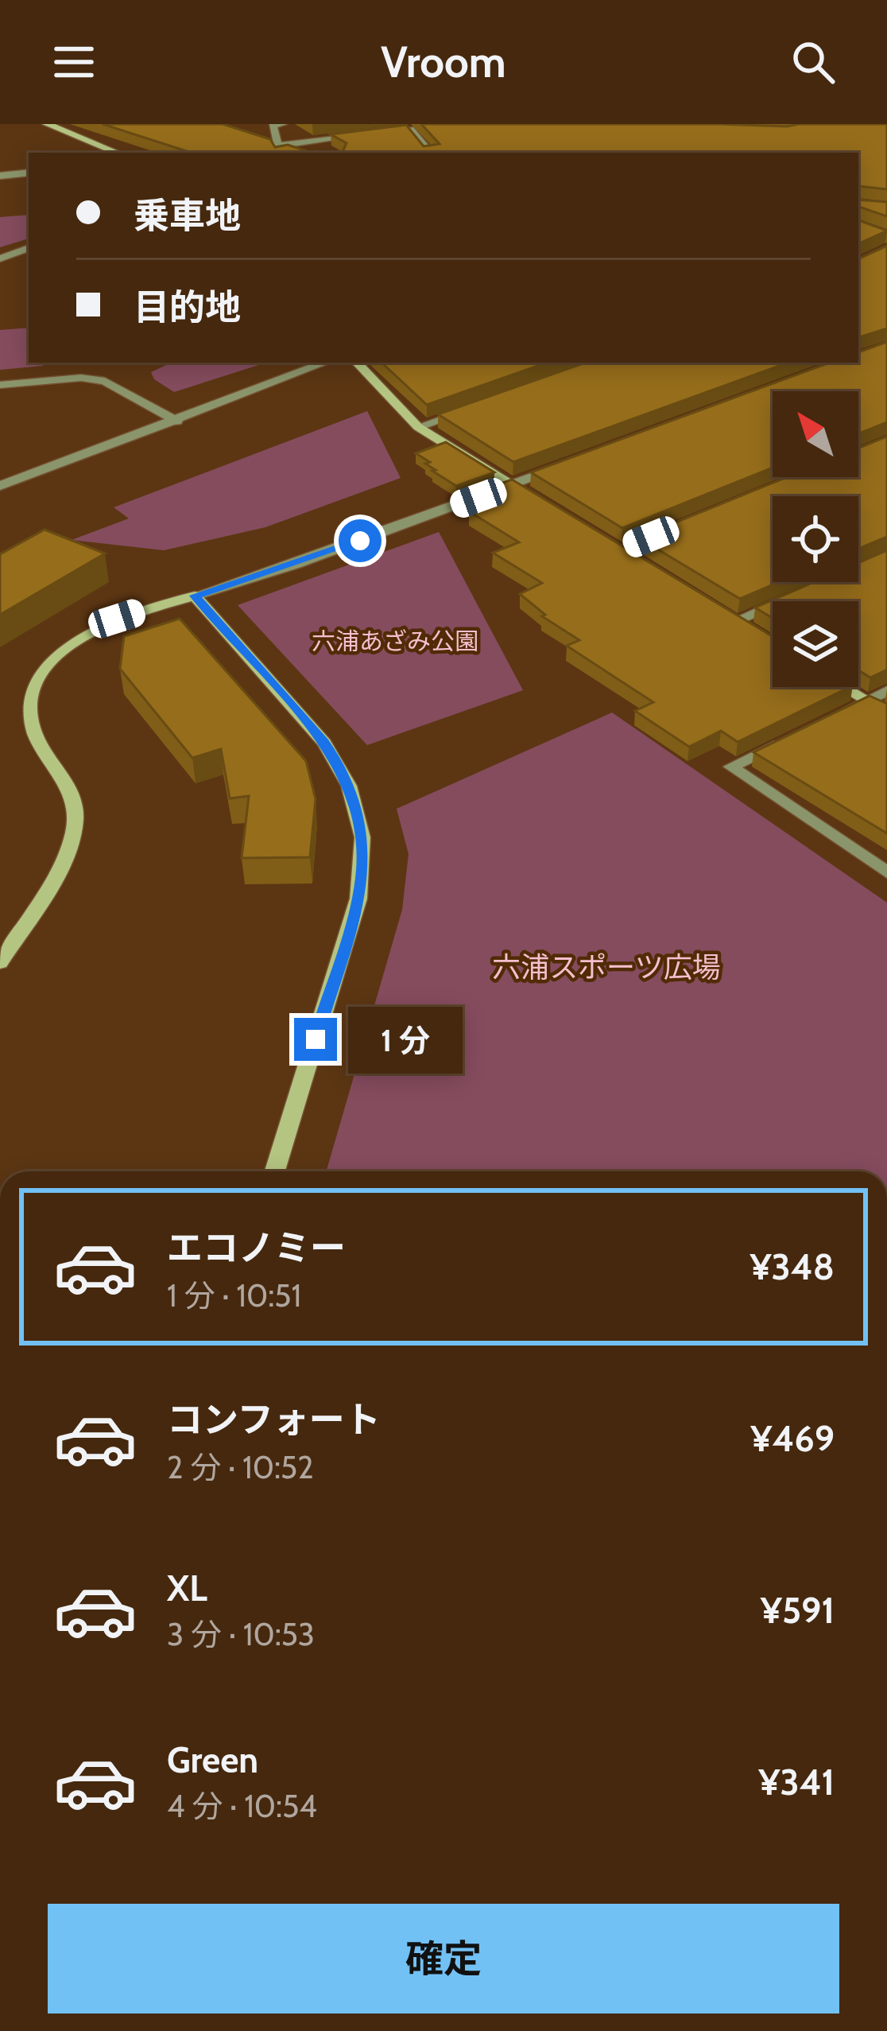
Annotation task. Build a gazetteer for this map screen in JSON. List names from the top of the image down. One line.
{"parks":["六浦あざみ公園","六浦スポーツ広場"],"north":"top left","page":{"header":"Vroom","banner":["乗車地","目的地"],"bubble":"1 分","list":[{"name":"エコノミー","note":"1 分 · 10:51","value":"¥348"},{"name":"コンフォート","note":"2 分 · 10:52","value":"¥469"},{"name":"XL","note":"3 分 · 10:53","value":"¥591"},{"name":"Green","note":"4 分 · 10:54","value":"¥341"}],"buttons":"確定"}}
